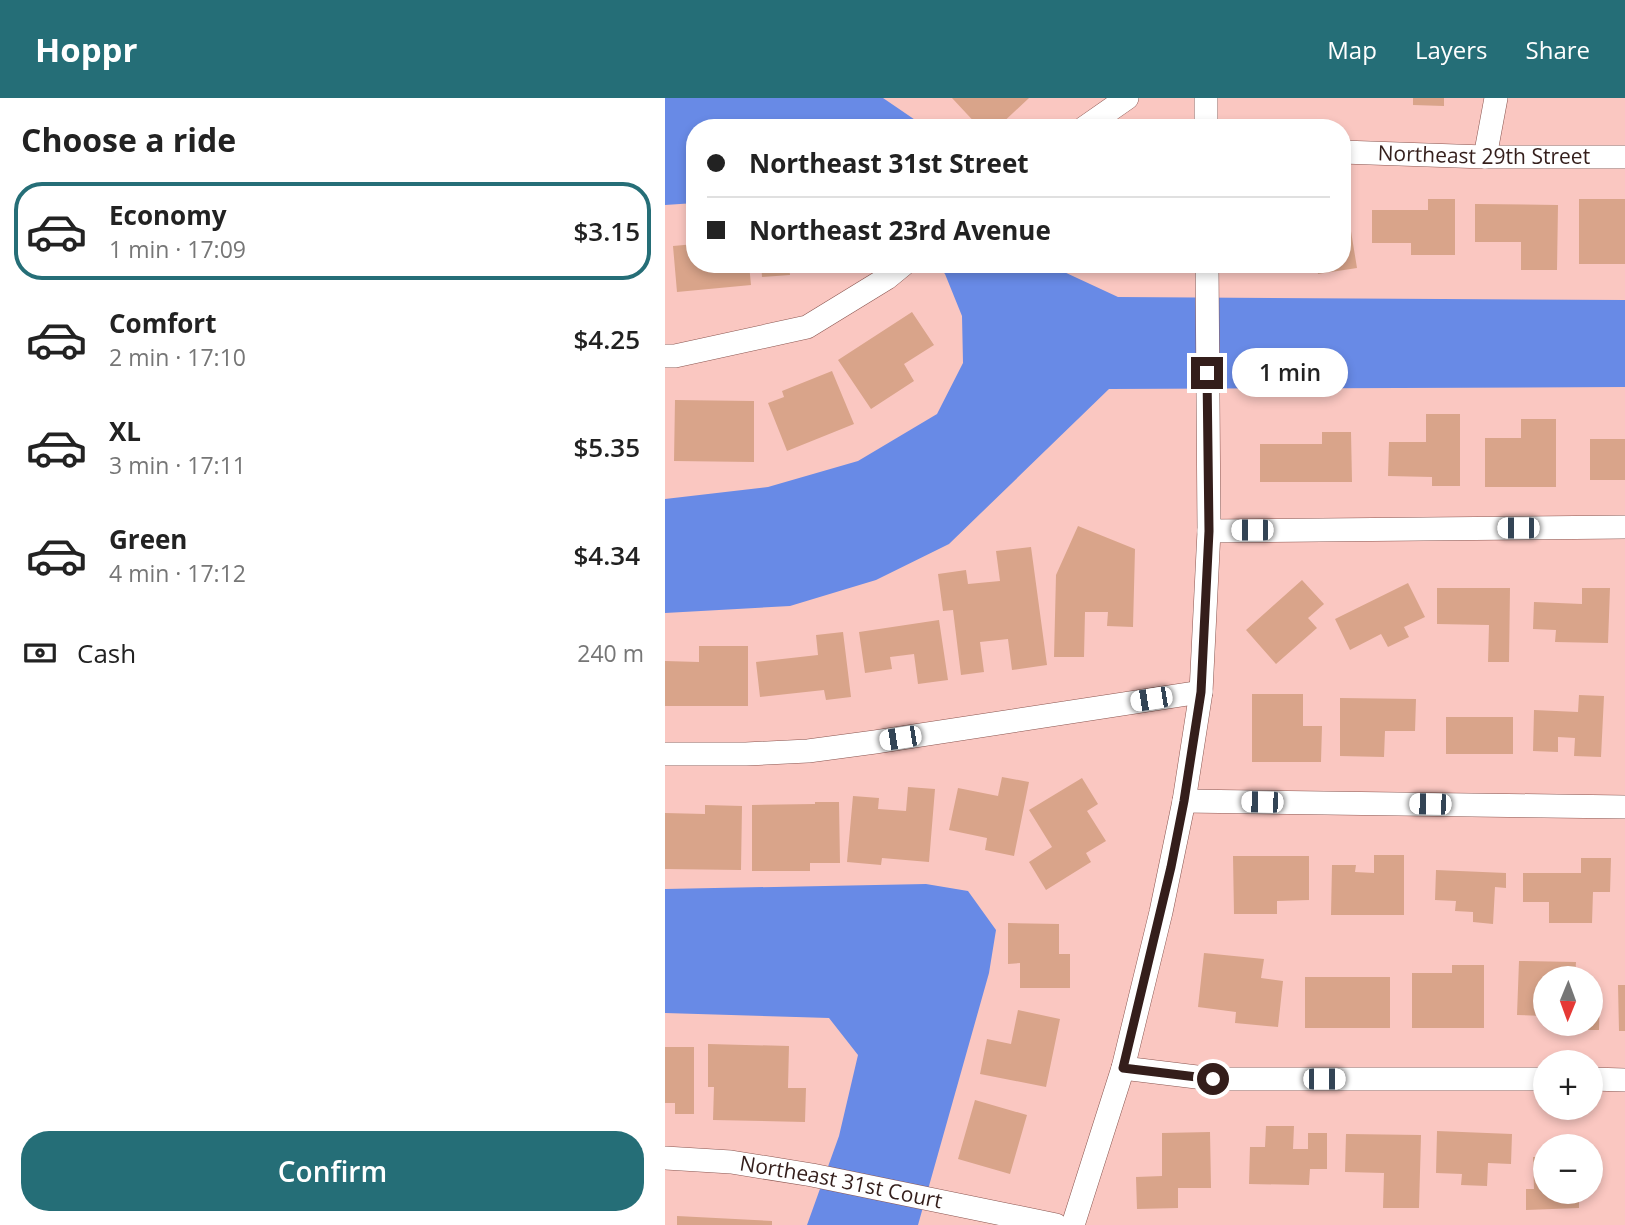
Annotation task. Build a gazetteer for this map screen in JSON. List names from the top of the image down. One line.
{"streets":{"street":["Northeast 29th Street","Northeast 31st Court"]},"north":"bottom","page":{"header":"Hoppr","nav":["Map","Layers","Share"],"heading":"Choose a ride","banner":["Northeast 31st Street","Northeast 23rd Avenue"],"list":[{"name":"Economy","note":"1 min · 17:09","value":"$3.15"},{"name":"Comfort","note":"2 min · 17:10","value":"$4.25"},{"name":"XL","note":"3 min · 17:11","value":"$5.35"},{"name":"Green","note":"4 min · 17:12","value":"$4.34"}],"bubble":"1 min","pay":["Cash","240 m"],"map_buttons":["+","−"],"buttons":"Confirm"}}
